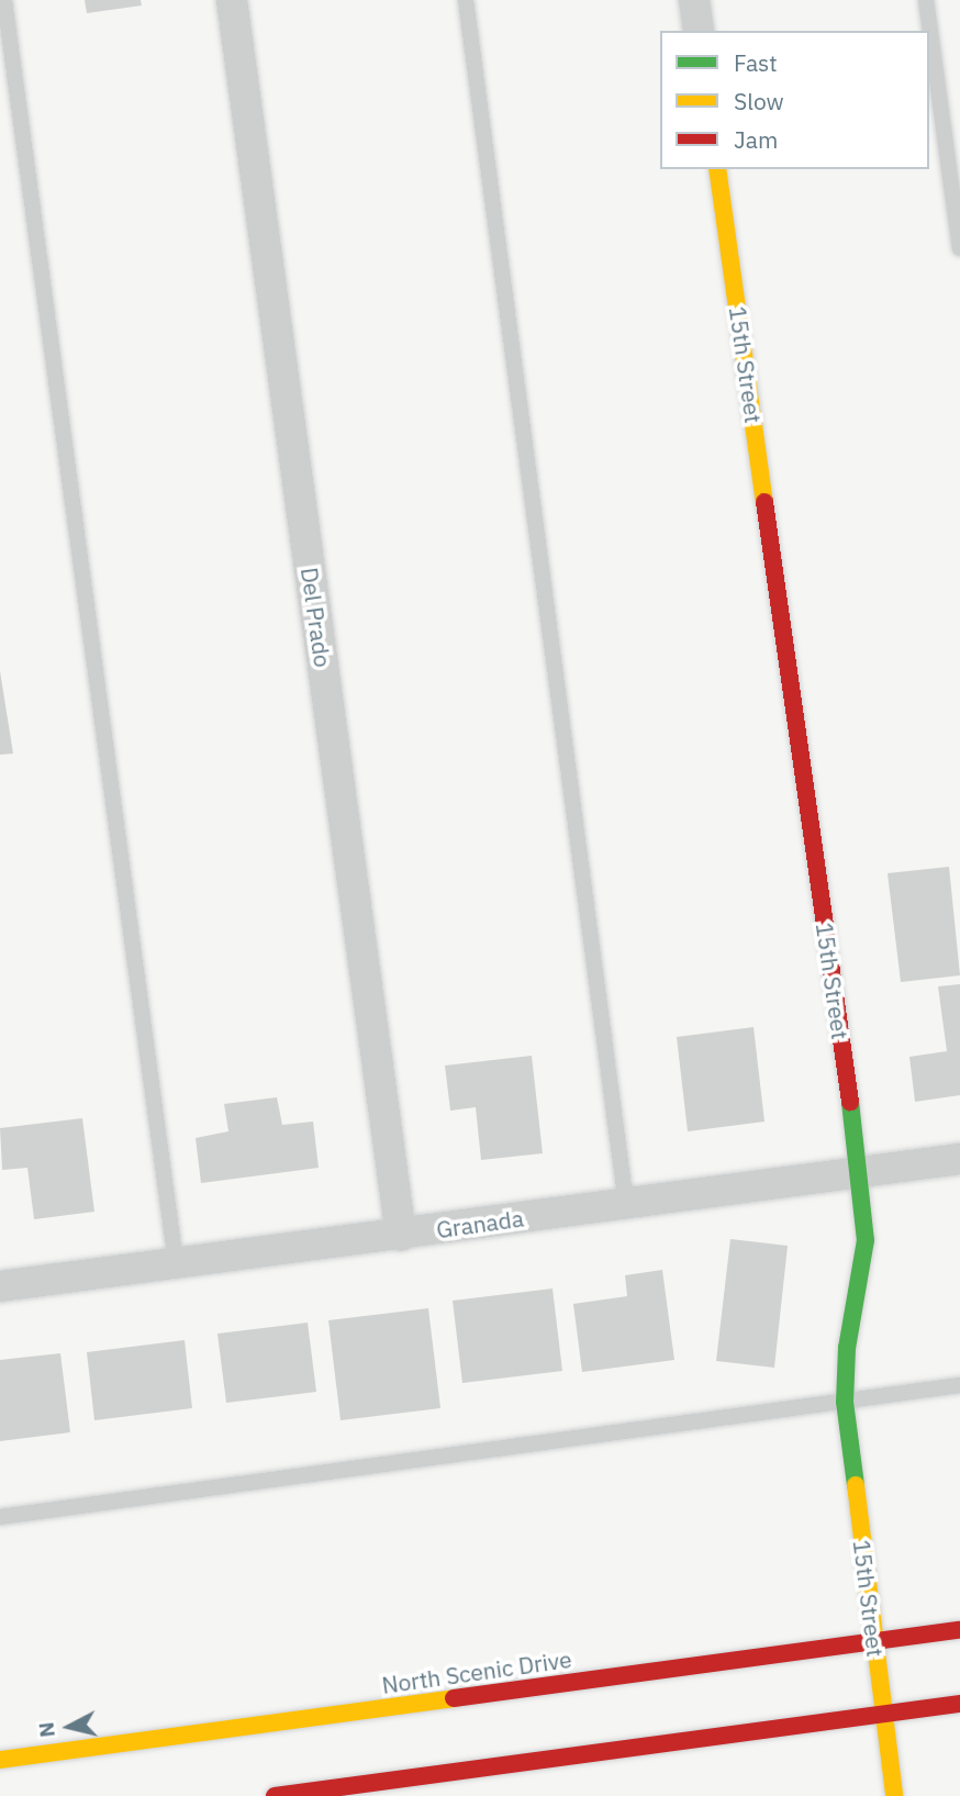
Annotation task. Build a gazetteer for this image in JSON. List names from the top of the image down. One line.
{"streets":{"main road":["15th Street","North Scenic Drive"],"street":["Del Prado","Granada"]},"crossings":[["15th Street","Granada"],["15th Street","North Scenic Drive"],["Del Prado","Granada"]],"legend":["Fast","Slow","Jam"],"north":"left"}
